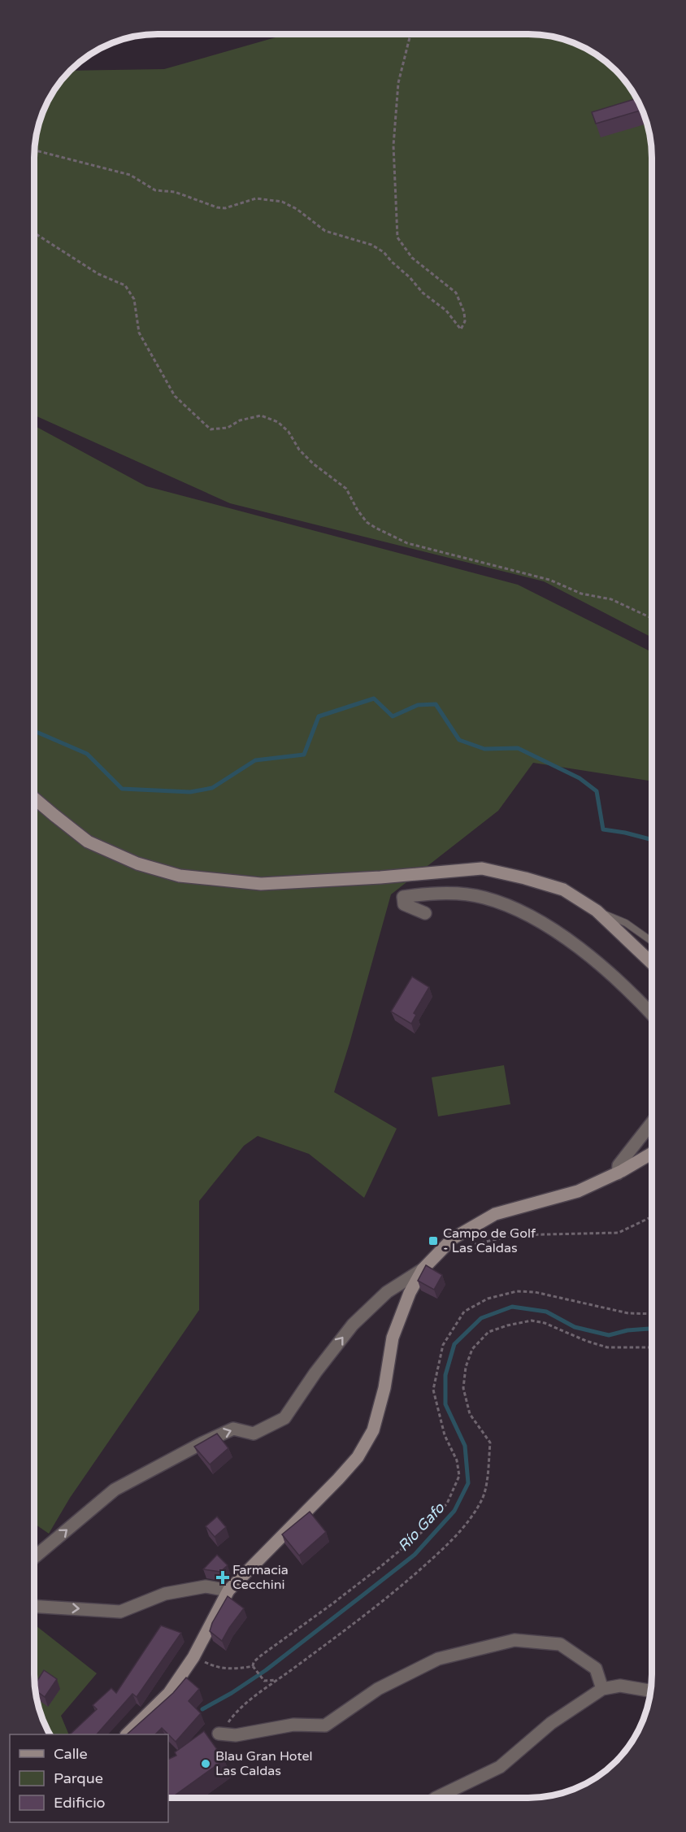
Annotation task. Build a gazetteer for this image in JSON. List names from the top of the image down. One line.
{"water":["Río Gafo"],"places":{"transit":["Campo de Golf - Las Caldas"],"health":["Farmacia Cecchini"],"other":["Blau Gran Hotel Las Caldas"]},"legend":["Calle","Parque","Edificio"]}
